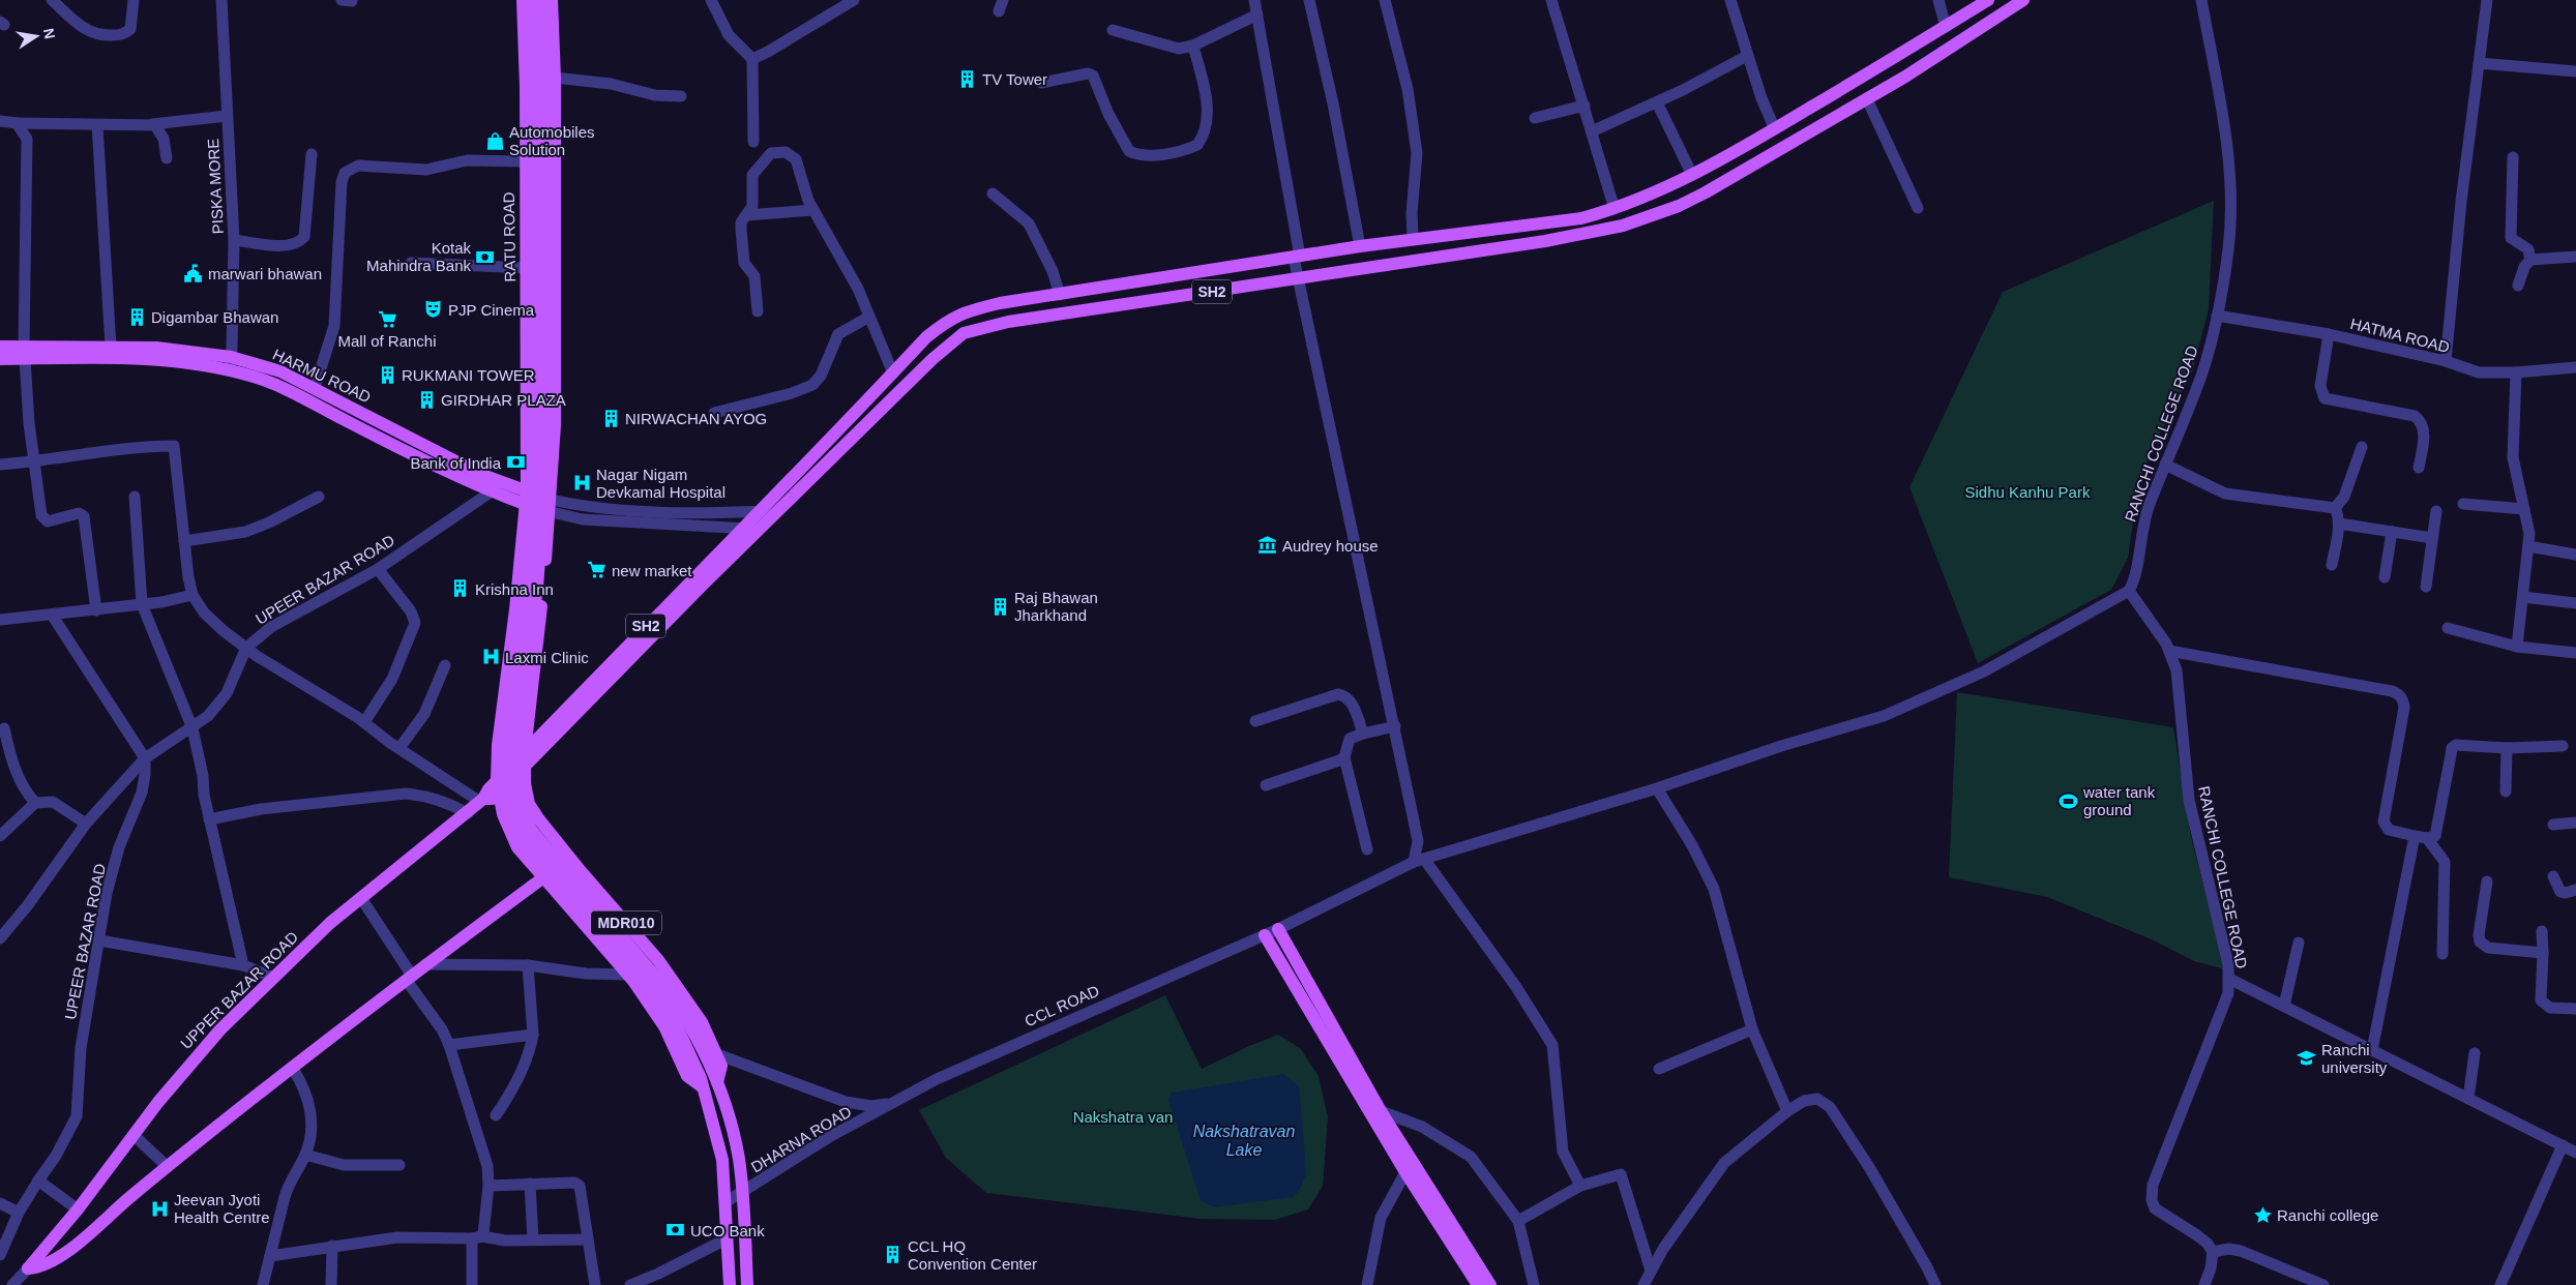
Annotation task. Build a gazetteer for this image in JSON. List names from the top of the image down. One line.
{"streets":{"main road":["RATU ROAD","SH2","HARMU ROAD","MDR010","UPPER BAZAR ROAD"],"street":["PISKA MORE","HATMA ROAD","RANCHI COLLEGE ROAD","UPEER BAZAR ROAD","CCL ROAD","DHARNA ROAD"]},"crossings":[["PISKA MORE","HARMU ROAD"],["RATU ROAD","HARMU ROAD"],["RATU ROAD","MDR010"],["SH2","MDR010"],["SH2","UPPER BAZAR ROAD"],["HATMA ROAD","RANCHI COLLEGE ROAD"],["HARMU ROAD","UPEER BAZAR ROAD"],["HARMU ROAD","MDR010"],["RANCHI COLLEGE ROAD","CCL ROAD"],["MDR010","UPPER BAZAR ROAD"],["MDR010","CCL ROAD"],["CCL ROAD","DHARNA ROAD"]],"water":["Nakshatravan Lake"],"parks":["Sidhu Kanhu Park","Nakshatra van"],"places":{"building":["TV Tower","Digambar Bhawan","RUKMANI TOWER","GIRDHAR PLAZA","NIRWACHAN AYOG","Krishna Inn","Raj Bhawan Jharkhand","CCL HQ Convention Center"],"shop":["Automobiles Solution"],"bank":["Kotak Mahindra Bank","Bank of India","UCO Bank"],"public building":["marwari bhawan"],"theatre":["PJP Cinema"],"supermarket":["Mall of Ranchi","new market"],"hospital":["Nagar Nigam Devkamal Hospital","Laxmi Clinic","Jeevan Jyoti Health Centre"],"museum":["Audrey house"],"sports":["water tank ground"],"school or university":["Ranchi university"],"place":["Ranchi college"]},"north":"right"}
